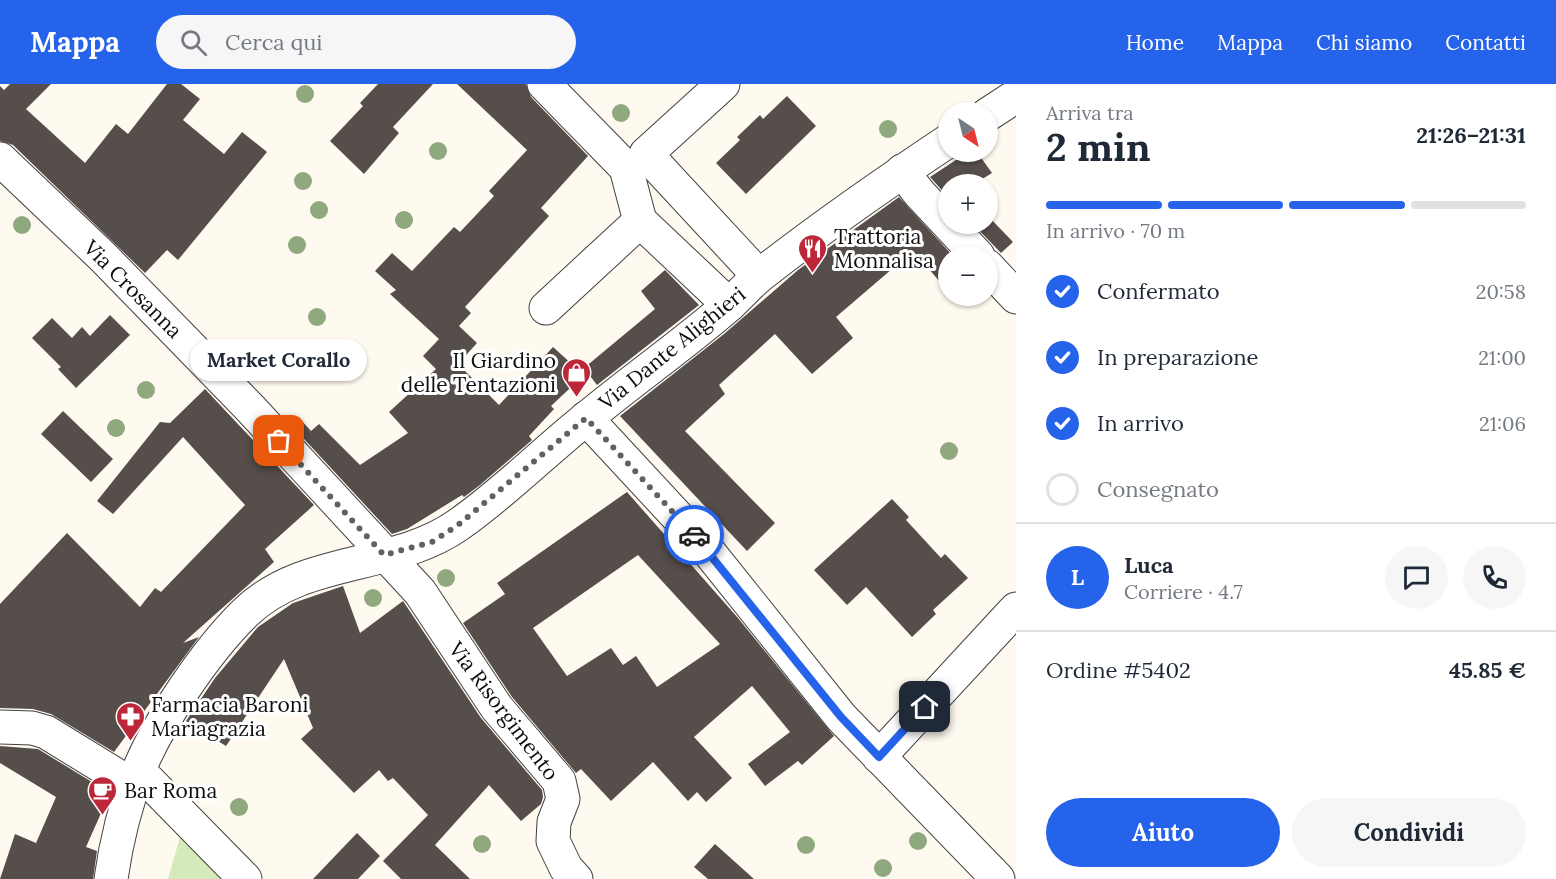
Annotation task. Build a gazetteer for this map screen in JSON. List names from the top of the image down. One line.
{"streets":{"street":["Via Crosanna","Via Dante Alighieri","Via Risorgimento"]},"crossings":[["Via Crosanna","Via Dante Alighieri"],["Via Crosanna","Via Risorgimento"],["Via Dante Alighieri","Via Risorgimento"]],"places":{"restaurant":["Trattoria Monnalisa"],"shop":["Il Giardino delle Tentazioni"],"other":["Market Corallo"],"pharmacy":["Farmacia Baroni Mariagrazia"],"cafe":["Bar Roma"]},"north":"bottom right","page":{"header":"Mappa","search":"Cerca qui","nav":["Home","Mappa","Chi siamo","Contatti"],"heading":["2 min","Arriva tra","21:26–21:31"],"panel":["Luca","Corriere · 4.7","Ordine #5402","45.85 €"],"map_buttons":["+","−"],"bar":"In arrivo · 70 m","list":[["Confermato","20:58"],["In preparazione","21:00"],["In arrivo","21:06"],"Consegnato"],"bubble":"Market Corallo","round":"L","buttons":["Aiuto","Condividi"]}}
